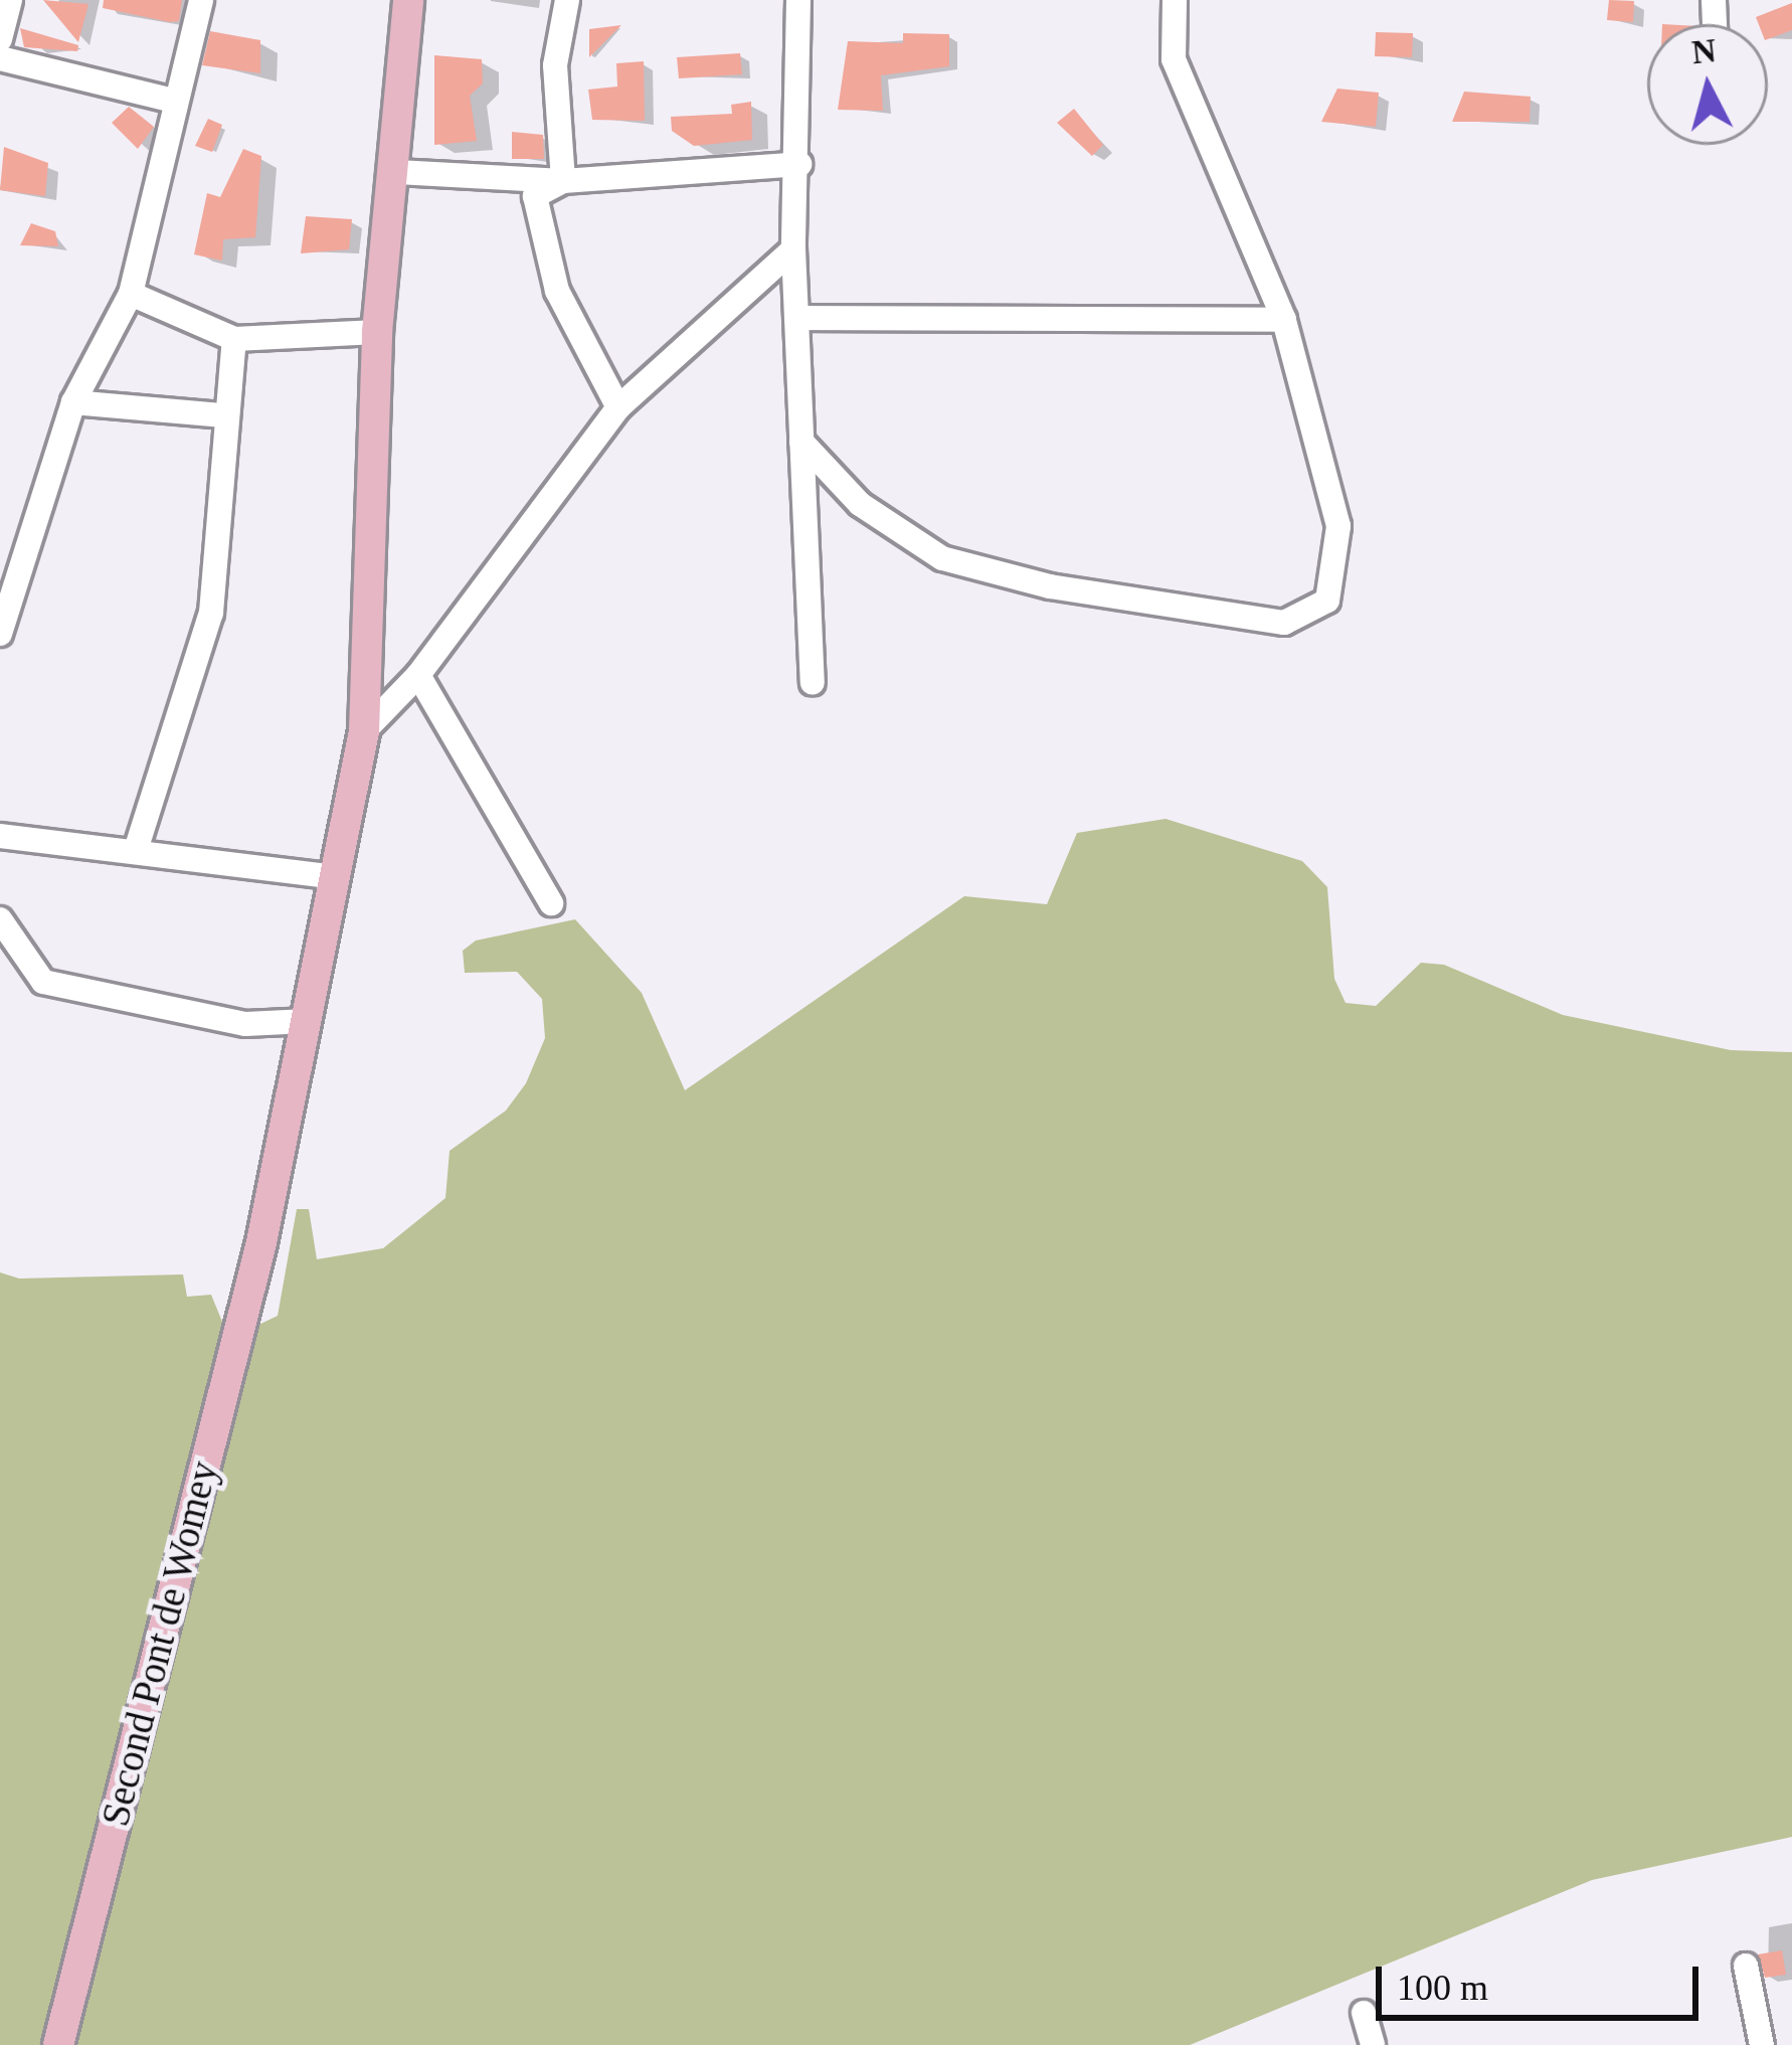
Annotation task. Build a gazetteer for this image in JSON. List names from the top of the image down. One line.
{"streets":{"main road":["Second Pont de Womey"]},"scale_bar":"100 m","north":"top"}
